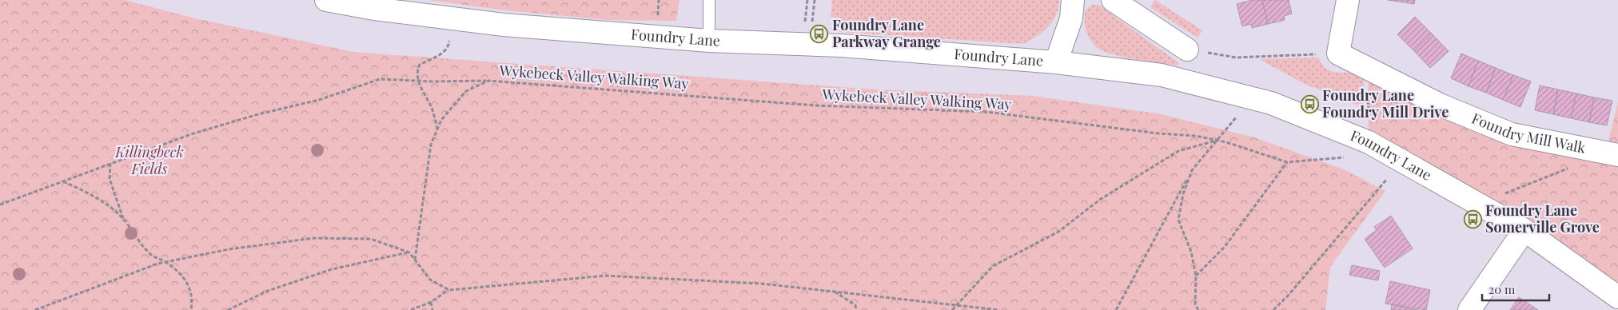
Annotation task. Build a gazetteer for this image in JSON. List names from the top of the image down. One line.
{"streets":{"street":["Foundry Lane","Foundry Mill Walk"],"path":["Wykebeck Valley Walking Way"]},"parks":["Killingbeck Fields"],"places":{"bus stop":["Foundry Lane Parkway Grange","Foundry Lane Foundry Mill Drive","Foundry Lane Somerville Grove"]},"scale_bar":"20 m"}
